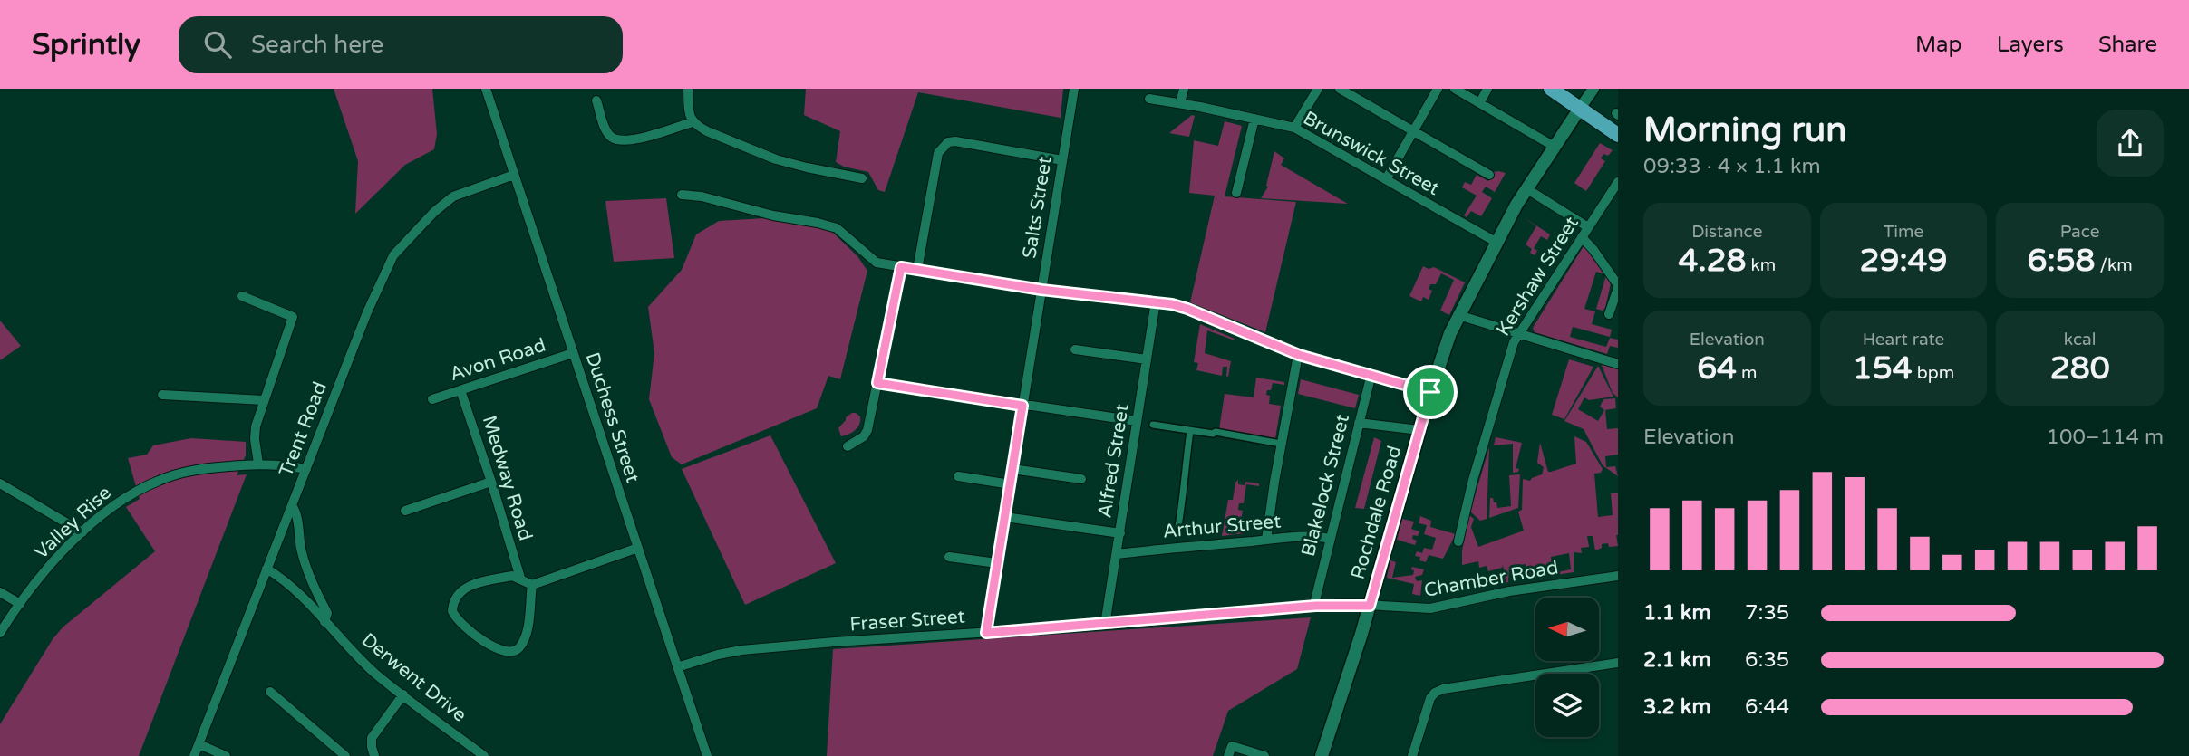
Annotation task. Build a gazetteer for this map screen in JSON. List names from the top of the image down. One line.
{"streets":{"main road":["Rochdale Road"],"street":["Brunswick Street","Salts Street","Kershaw Street","Avon Road","Duchess Street","Trent Road","Alfred Street","Medway Road","Blakelock Street","Valley Rise","Arthur Street","Chamber Road","Fraser Street","Derwent Drive"]},"crossings":[["Brunswick Street","Rochdale Road"],["Salts Street","Fraser Street"],["Avon Road","Duchess Street"],["Avon Road","Medway Road"],["Duchess Street","Trent Road"],["Duchess Street","Fraser Street"],["Trent Road","Valley Rise"],["Trent Road","Derwent Drive"],["Alfred Street","Arthur Street"],["Alfred Street","Fraser Street"],["Blakelock Street","Arthur Street"],["Blakelock Street","Fraser Street"],["Rochdale Road","Chamber Road"],["Rochdale Road","Fraser Street"],["Chamber Road","Fraser Street"]],"north":"left","page":{"header":"Sprintly","search":"Search here","nav":["Map","Layers","Share"],"heading":["Morning run","09:33 · 4 × 1.1 km"],"stats":[["Distance","4.28 km"],["Time","29:49"],["Pace","6:58 /km"],["Elevation","64 m"],["Heart rate","154 bpm"],["kcal","280"]],"chart":["Elevation","100–114 m"],"list":[{"name":"1.1 km","note":"7:35"},{"name":"2.1 km","note":"6:35"},{"name":"3.2 km","note":"6:44"}]}}
